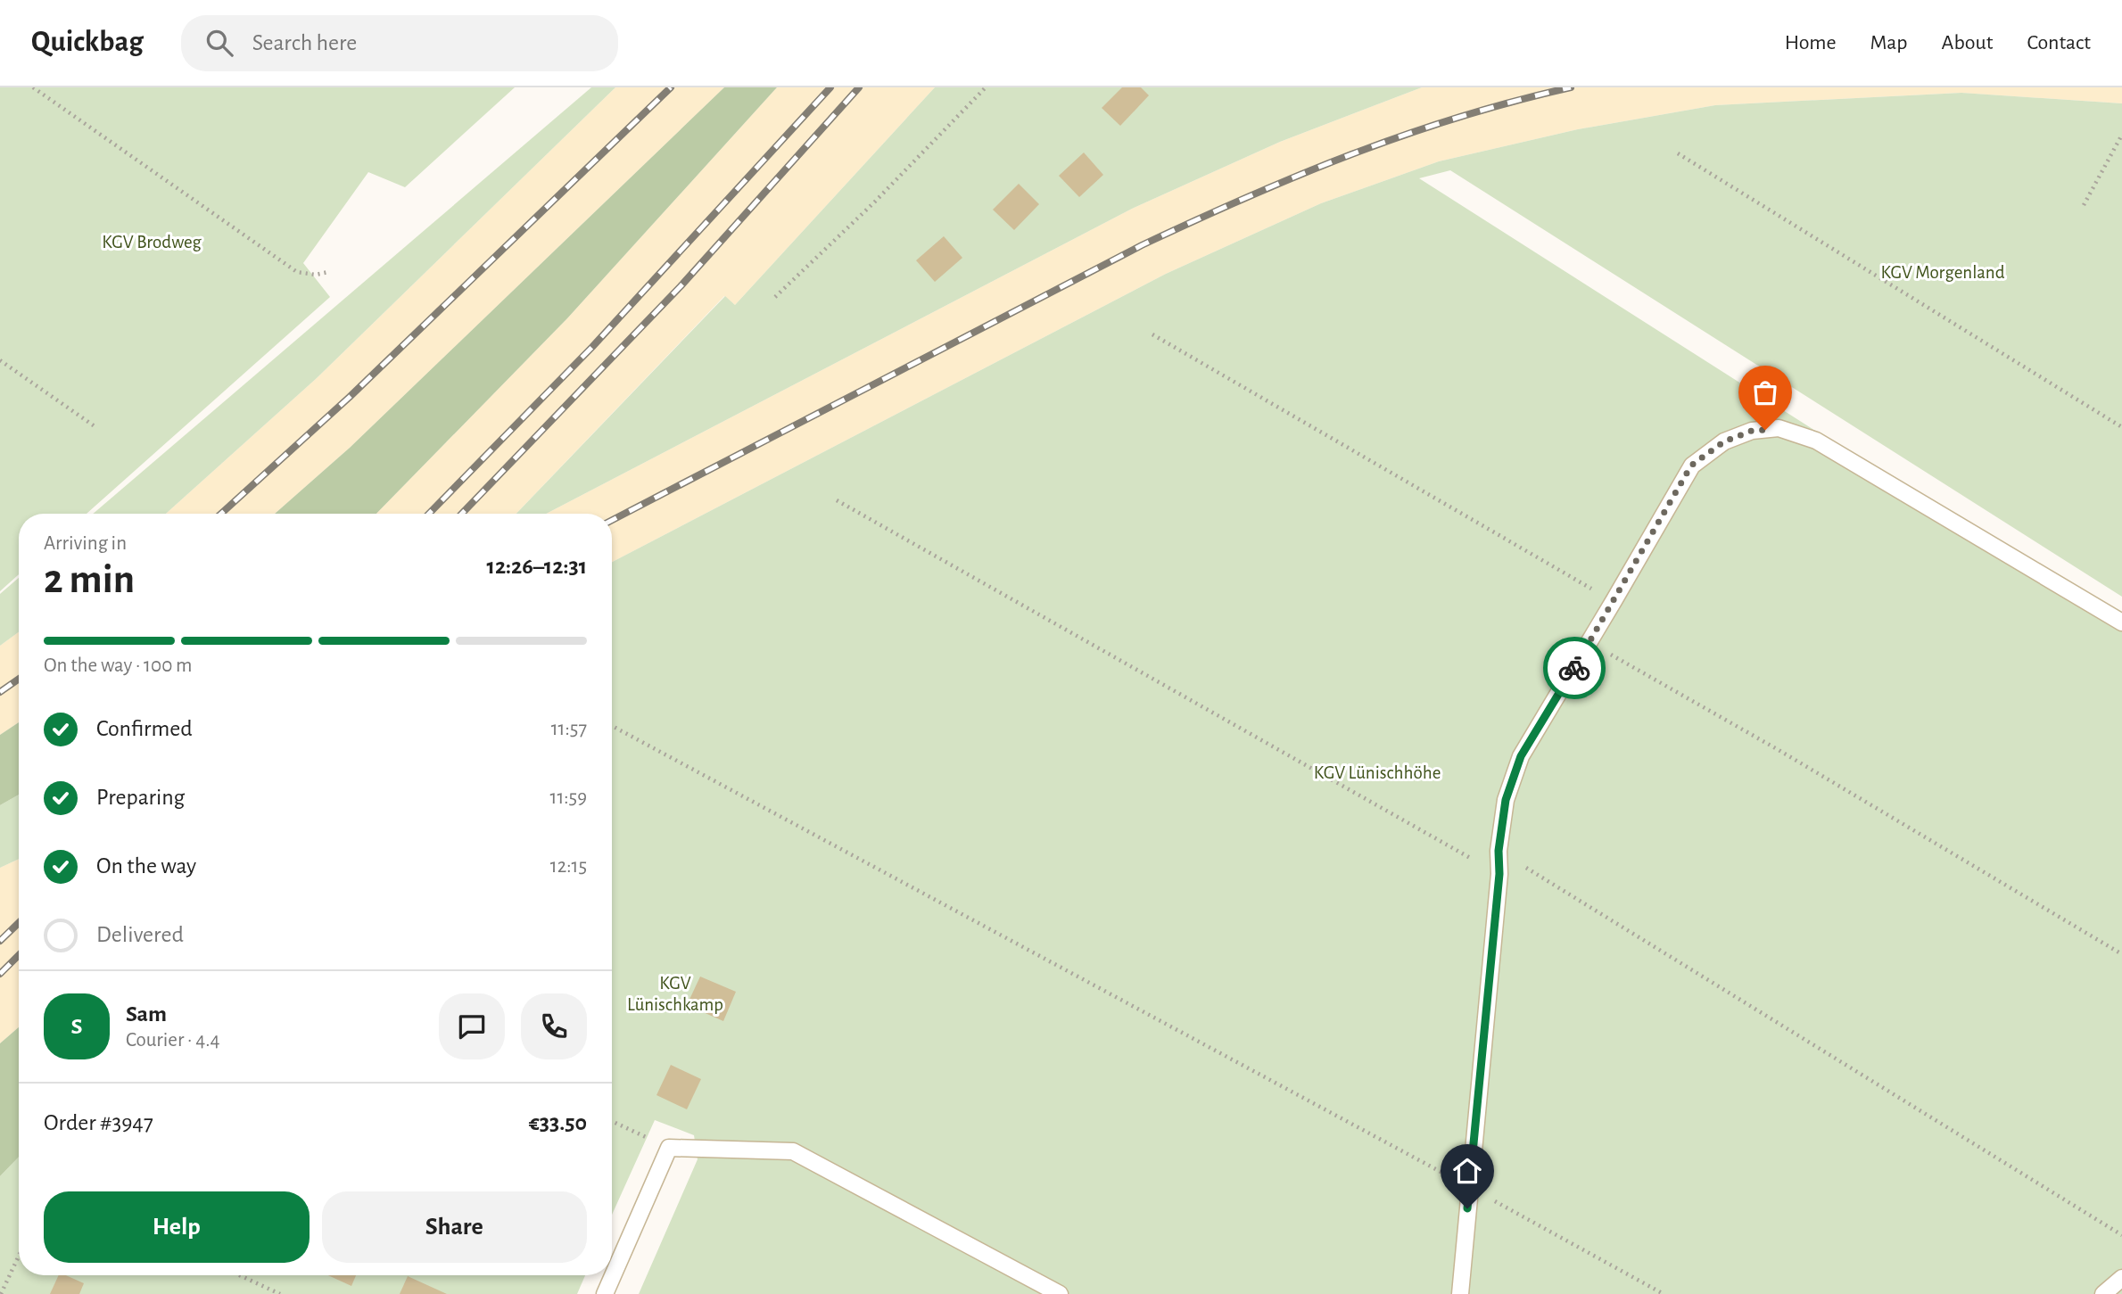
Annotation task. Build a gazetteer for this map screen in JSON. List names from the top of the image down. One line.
{"parks":["KGV Brodweg","KGV Morgenland","KGV Lünischhöhe","KGV Lünischkamp"],"page":{"header":"Quickbag","search":"Search here","nav":["Home","Map","About","Contact"],"heading":["2 min","Arriving in","12:26–12:31"],"panel":["Sam","Courier · 4.4","Order #3947","€33.50"],"bar":"On the way · 100 m","list":[["Confirmed","11:57"],["Preparing","11:59"],["On the way","12:15"],"Delivered"],"round":"S","buttons":["Help","Share"]}}
